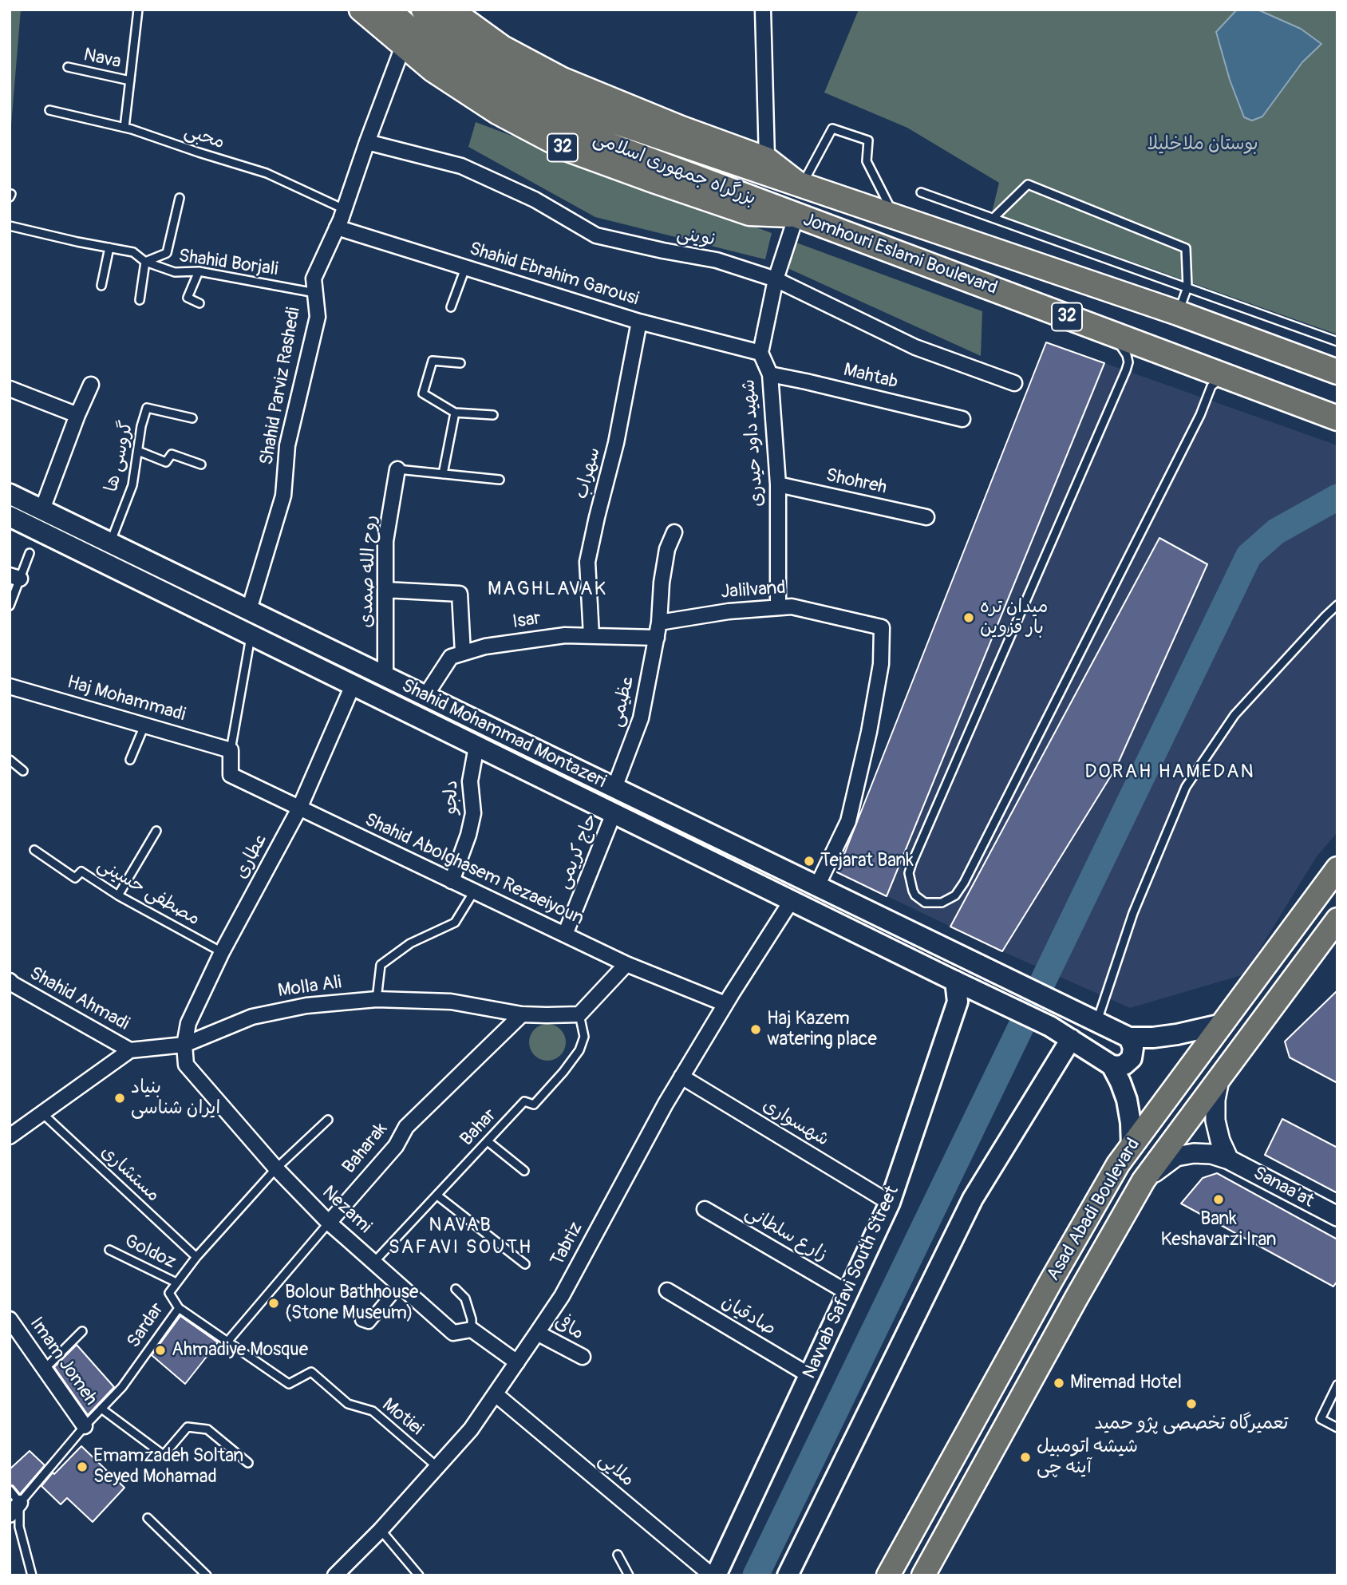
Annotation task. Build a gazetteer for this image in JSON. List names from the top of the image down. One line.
{"streets":{"highway":["32","بزرگراه جمهوری اسلامی","Jomhouri Eslami Boulevard"],"main road":["Shahid Mohammad Montazeri","Asad Abadi Boulevard","Navvab Safavi South Street"],"street":["نوینی","Shahid Ebrahim Garousi","Mahtab","Shahid Parviz Rashedi","شهید داود حیدری","سهراب","Shohreh","روح الله صمدی","Jalilvand","Isar","Haj Mohammadi","عظیمی","دلجو","حاج کریمی","عطاری","Shahid Abolghasem Rezaeiyoun","Molla Ali","Shahid Ahmadi","شهسواری","Baharak","Sanaa'at","Nezami","زارع سلطانی","Tabriz","صادقیان","مافی","Imam Jomeh","ملایی"],"lane":["Nava","محبی","Shahid Borjali","گروسی ها","مصطفی حسینی","Bahar","مستشاری","Goldoz","Sardar","Motiei"]},"crossings":[["محبی","Shahid Parviz Rashedi"],["بزرگراه جمهوری اسلامی","Jomhouri Eslami Boulevard"],["بزرگراه جمهوری اسلامی","شهید داود حیدری"],["نوینی","Shahid Parviz Rashedi"],["نوینی","شهید داود حیدری"],["Jomhouri Eslami Boulevard","Shahid Parviz Rashedi"],["Jomhouri Eslami Boulevard","شهید داود حیدری"],["Shahid Borjali","Shahid Parviz Rashedi"],["Shahid Ebrahim Garousi","Shahid Parviz Rashedi"],["Shahid Ebrahim Garousi","شهید داود حیدری"],["Shahid Ebrahim Garousi","سهراب"],["Mahtab","شهید داود حیدری"],["Shahid Parviz Rashedi","Shahid Mohammad Montazeri"],["شهید داود حیدری","Shohreh"],["شهید داود حیدری","Jalilvand"],["گروسی ها","Shahid Mohammad Montazeri"],["سهراب","Isar"],["روح الله صمدی","Shahid Mohammad Montazeri"],["Jalilvand","عظیمی"],["Jalilvand","Shahid Mohammad Montazeri"],["Isar","عظیمی"],["Isar","Shahid Mohammad Montazeri"],["Haj Mohammadi","Shahid Abolghasem Rezaeiyoun"],["عظیمی","Shahid Mohammad Montazeri"],["Shahid Mohammad Montazeri","دلجو"],["Shahid Mohammad Montazeri","حاج کریمی"],["Shahid Mohammad Montazeri","عطاری"],["Shahid Mohammad Montazeri","Tabriz"],["Shahid Mohammad Montazeri","Navvab Safavi South Street"],["دلجو","Shahid Abolghasem Rezaeiyoun"],["حاج کریمی","Shahid Abolghasem Rezaeiyoun"],["عطاری","Shahid Abolghasem Rezaeiyoun"],["عطاری","مصطفی حسینی"],["عطاری","Molla Ali"],["عطاری","Nezami"],["Shahid Abolghasem Rezaeiyoun","Tabriz"],["Molla Ali","Shahid Ahmadi"],["Molla Ali","Bahar"],["Molla Ali","Baharak"],["Molla Ali","مستشاری"],["Molla Ali","Nezami"],["شهسواری","Tabriz"],["شهسواری","Navvab Safavi South Street"],["Bahar","Nezami"],["Baharak","Nezami"],["Baharak","Motiei"],["Sanaa'at","Asad Abadi Boulevard"],["Nezami","Tabriz"],["زارع سلطانی","Navvab Safavi South Street"],["Tabriz","مافی"],["Tabriz","Motiei"],["Tabriz","ملایی"],["Goldoz","Sardar"],["Navvab Safavi South Street","صادقیان"],["Navvab Safavi South Street","ملایی"],["Sardar","Imam Jomeh"],["Sardar","Motiei"]],"districts":["MAGHLAVAK","DORAH HAMEDAN","NAVAB SAFAVI SOUTH"],"parks":["بوستان ملاخلیلا"],"places":["میدان تره بار قزوین","Tejarat Bank","Haj Kazem watering place","بنیاد ایران شناسی","Bank Keshavarzi Iran","Bolour Bathhouse (Stone Museum)","Ahmadiye Mosque","Miremad Hotel","تعمیرگاه تخصصی پژو حمید","شیشه اتومبیل آینه چی","Emamzadeh Soltan Seyed Mohamad"]}
